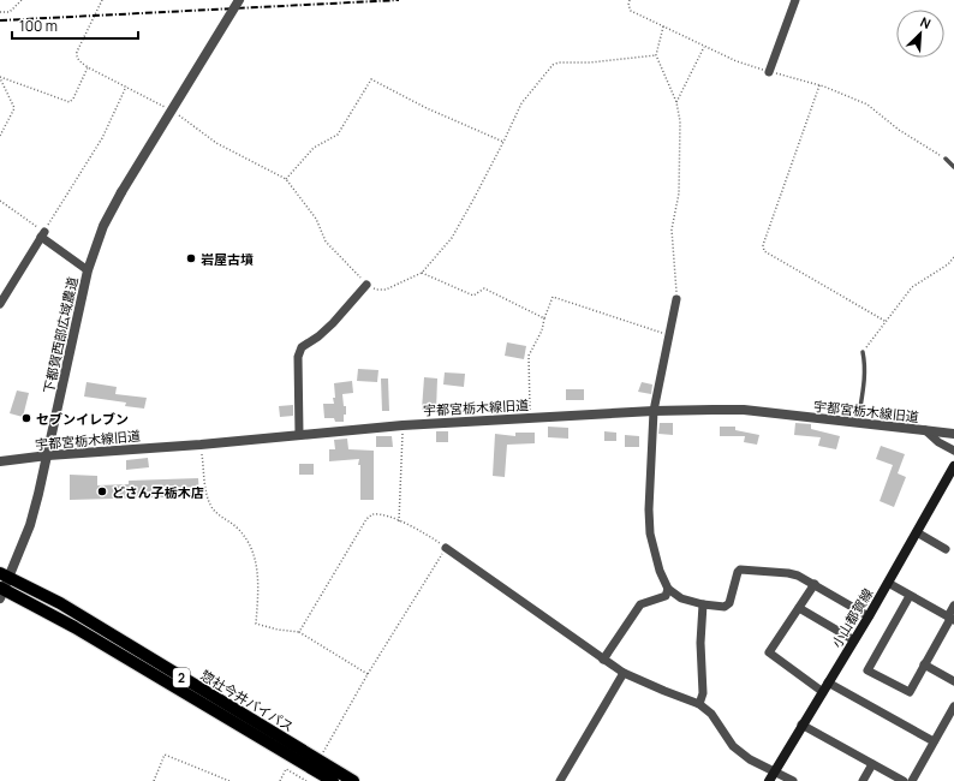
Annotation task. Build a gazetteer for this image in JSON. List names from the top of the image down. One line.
{"streets":{"main road":["小山都賀線","2","惣社今井バイパス"],"street":["下都賀西部広域農道","宇都宮栃木線旧道"]},"crossings":[["下都賀西部広域農道","宇都宮栃木線旧道"],["下都賀西部広域農道","惣社今井バイパス"]],"places":["岩屋古墳","セブンイレブン","どさん子栃木店"],"scale_bar":"100 m","north":"top right"}
